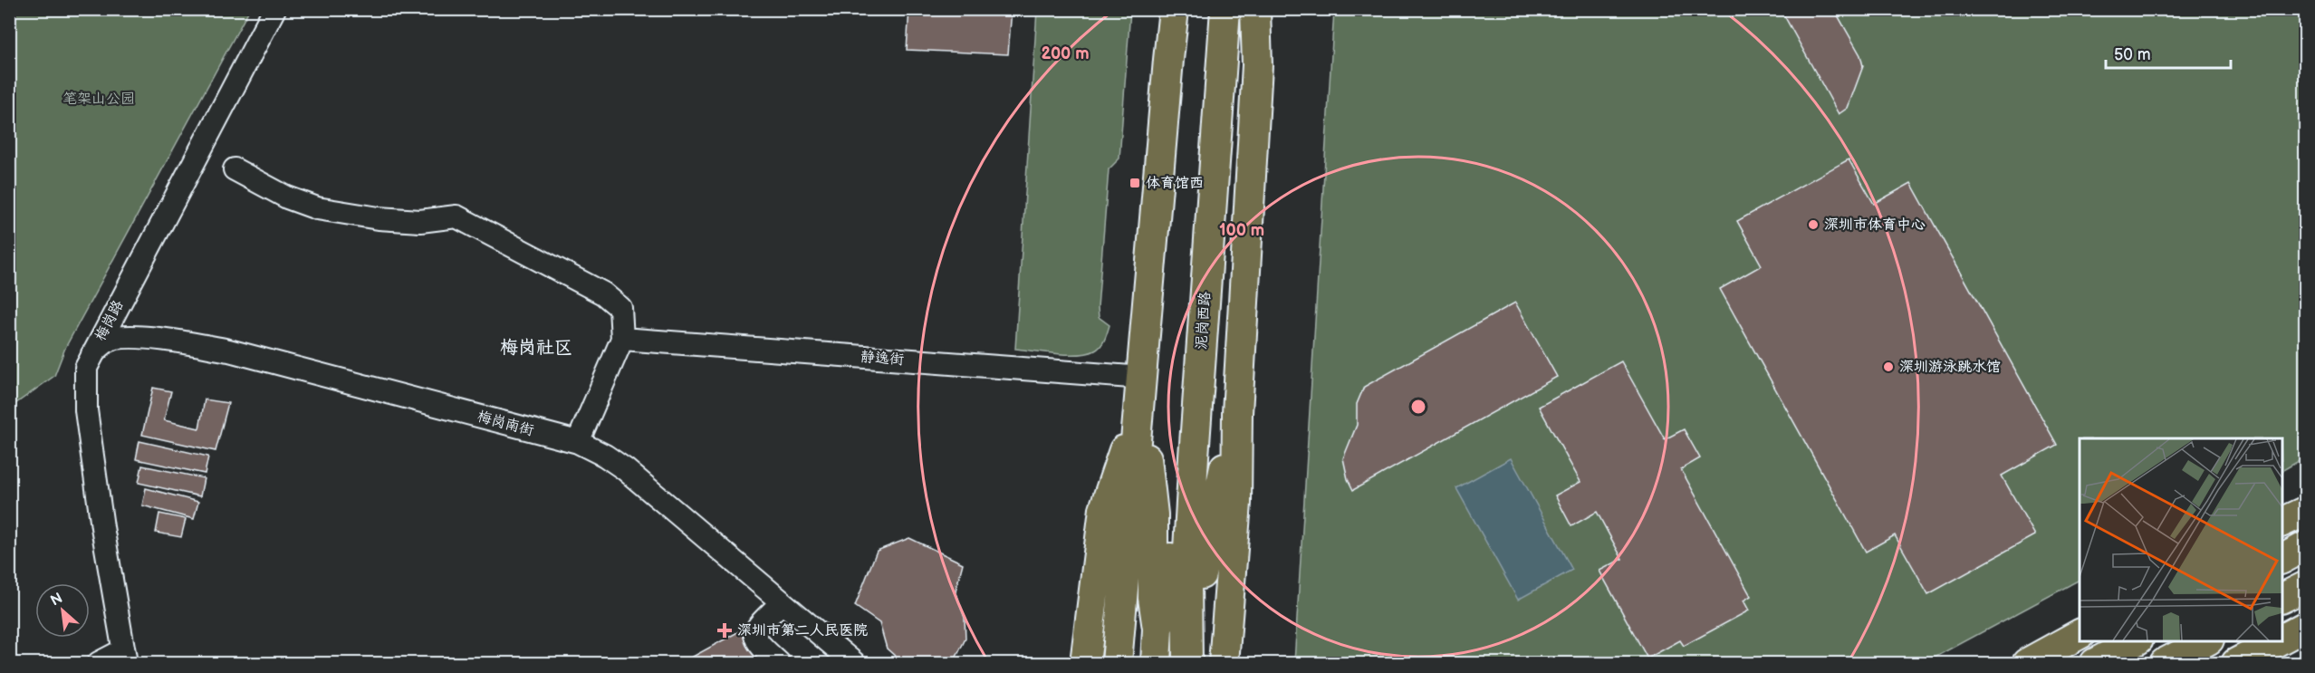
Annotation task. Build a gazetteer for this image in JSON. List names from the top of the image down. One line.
{"streets":{"main road":["泥岗西路"],"street":["梅岗路","静逸街","梅岗南街"]},"crossings":[["梅岗路","梅岗南街"],["泥岗西路","静逸街"]],"districts":["梅岗社区"],"parks":["笔架山公园"],"places":{"transit":["体育馆西"],"other":["深圳市体育中心","深圳游泳跳水馆"],"health":["深圳市第二人民医院"]},"scale_bar":"50 m","north":"top left","rings":["200 m","100 m"]}
